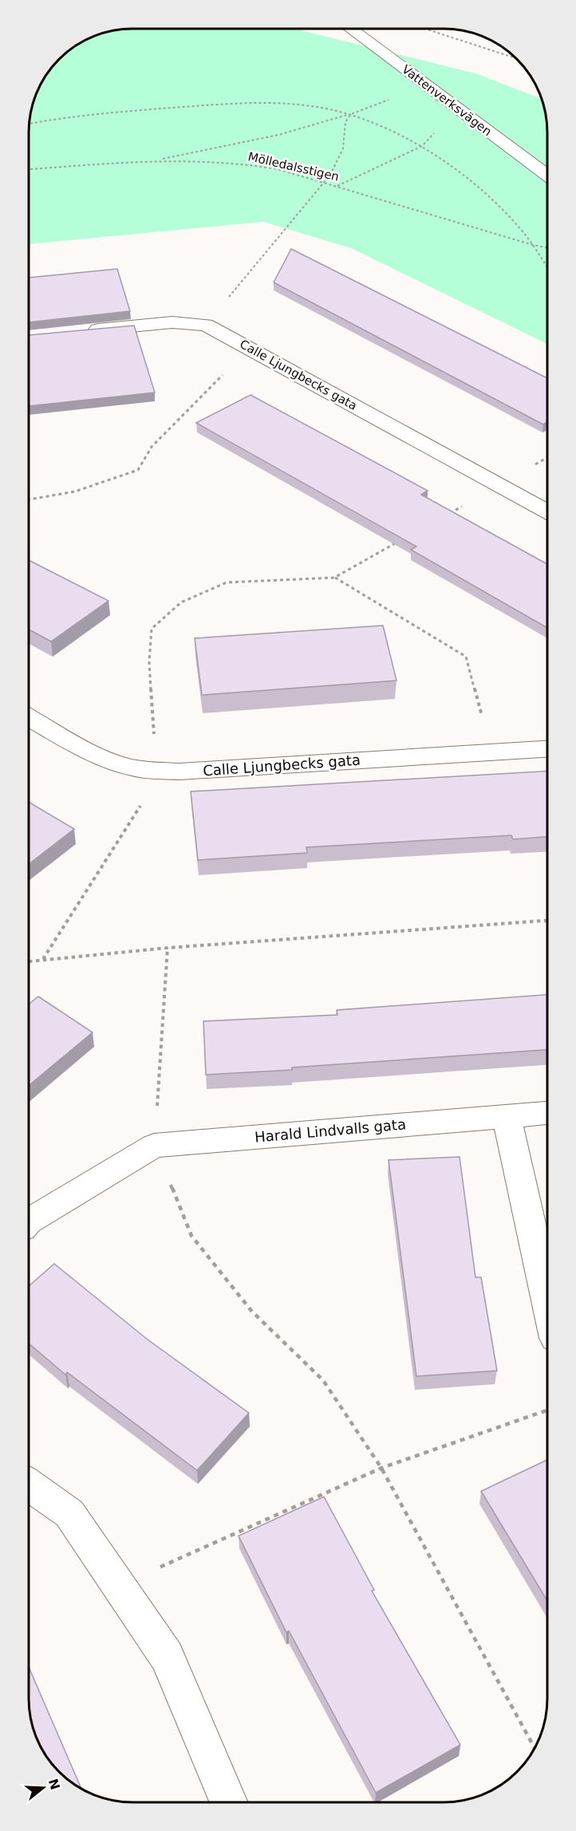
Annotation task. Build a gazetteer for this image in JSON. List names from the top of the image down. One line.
{"streets":{"street":["Vattenverksvägen","Calle Ljungbecks gata","Harald Lindvalls gata"],"path":["Mölledalsstigen"]},"north":"right"}
